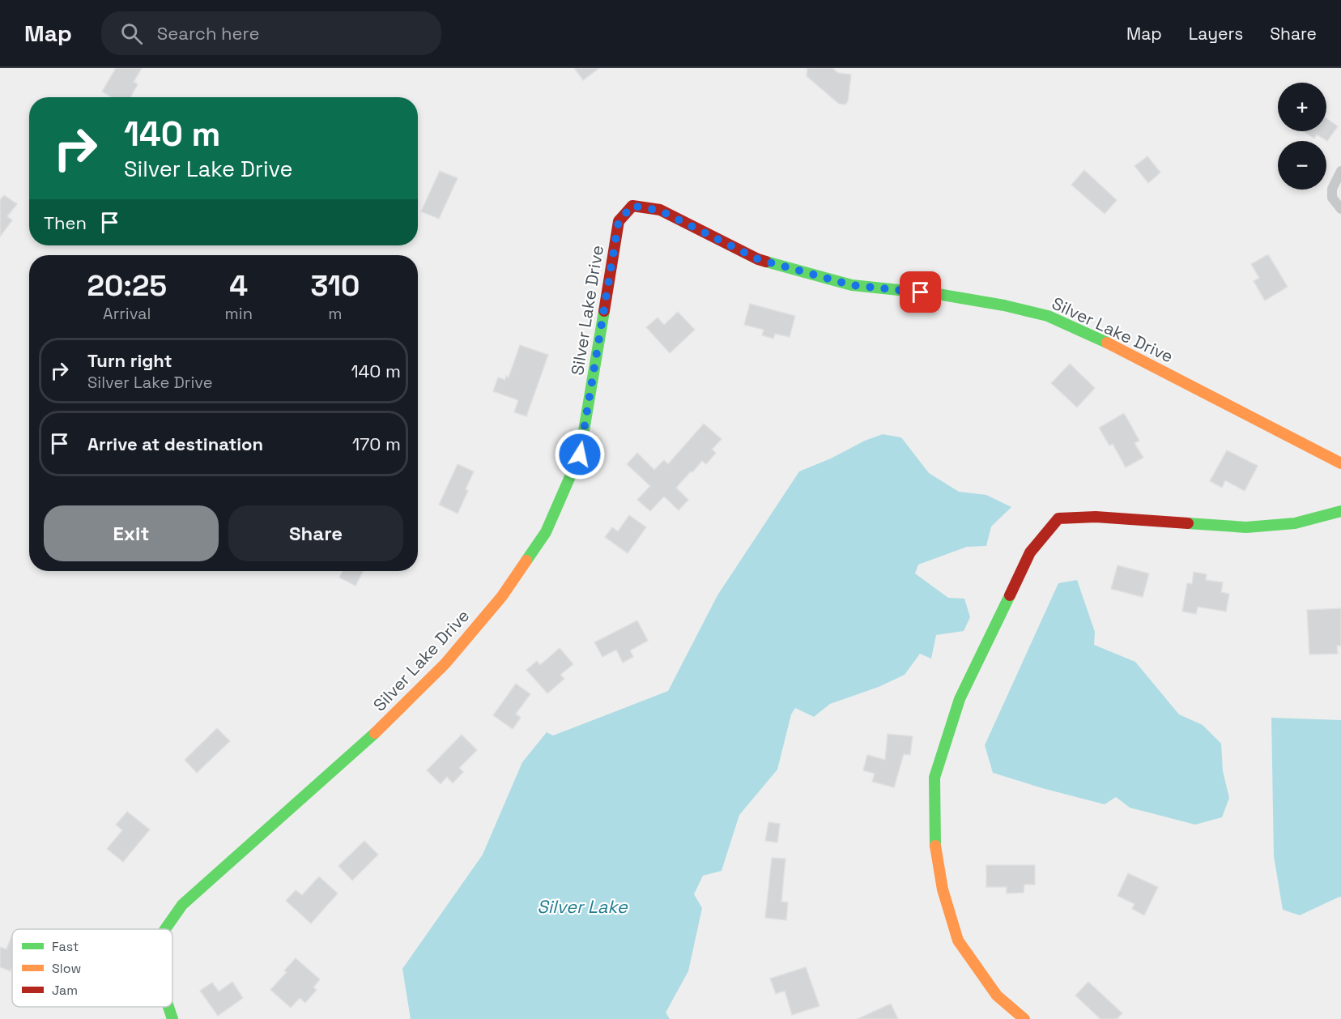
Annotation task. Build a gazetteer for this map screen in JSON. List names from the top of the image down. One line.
{"streets":{"street":["Silver Lake Drive"]},"water":["Silver Lake"],"legend":["Fast","Slow","Jam"],"page":{"header":"Map","search":"Search here","nav":["Map","Layers","Share"],"map_buttons":["+","−"],"turn":["140 m","Silver Lake Drive"],"then":"Then","eta":["20:25","Arrival","4","min","310","m"],"list":[{"name":"Turn right","note":"Silver Lake Drive","value":"140 m"},{"name":"Arrive at destination","value":"170 m"}],"buttons":["Exit","Share"]}}
